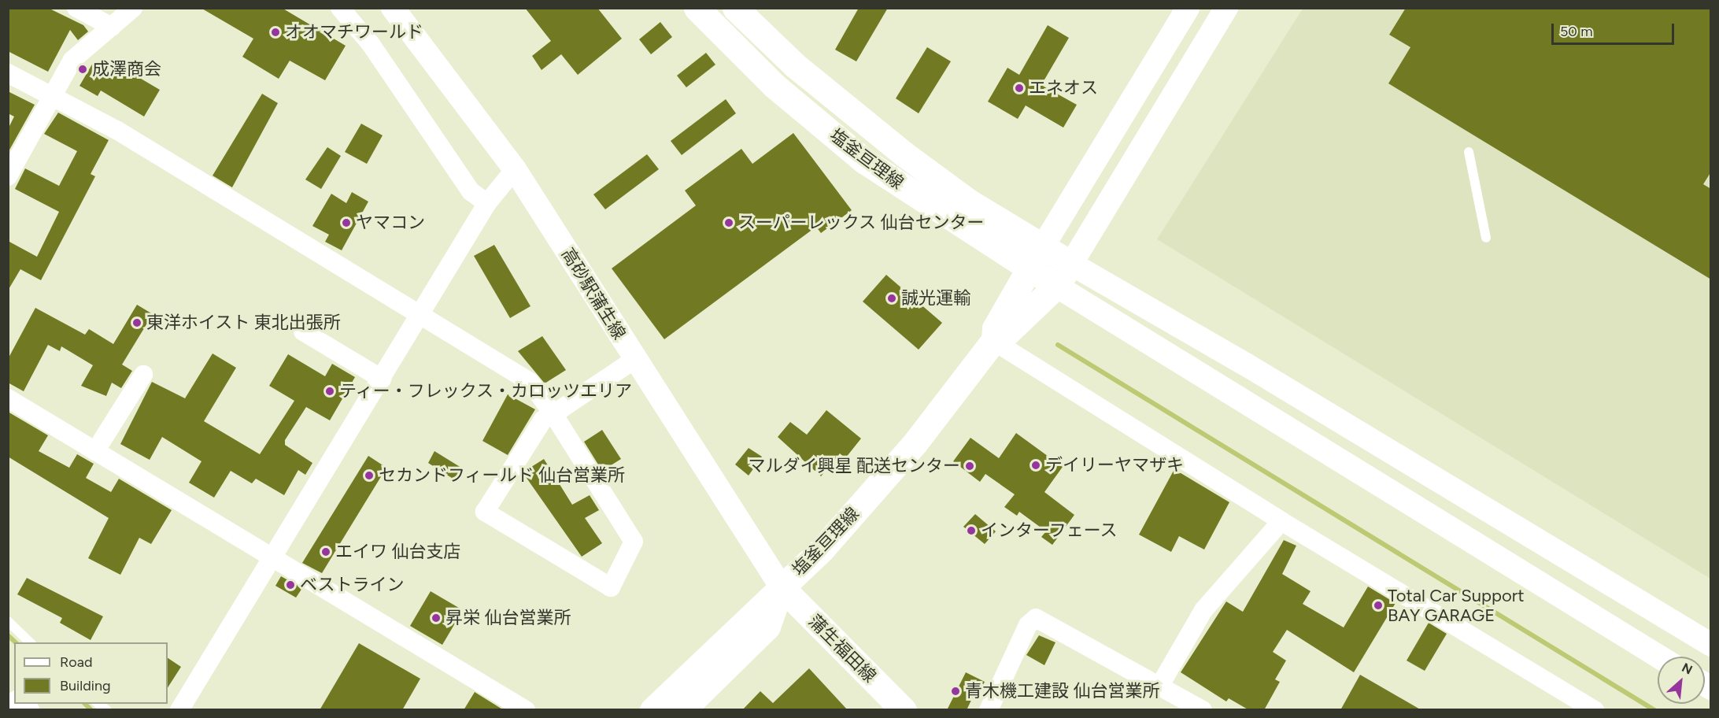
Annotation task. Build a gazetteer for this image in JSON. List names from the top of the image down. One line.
{"streets":{"main road":["塩釜亘理線","蒲生福田線"],"street":["高砂駅蒲生線"]},"crossings":[["塩釜亘理線","高砂駅蒲生線"],["塩釜亘理線","蒲生福田線"],["高砂駅蒲生線","蒲生福田線"]],"places":["オオマチワールド","成澤商会","エネオス","ヤマコン","スーパーレックス 仙台センター","誠光運輸","東洋ホイスト 東北出張所","ティー・フレックス・カロッツエリア","デイリーヤマザキ","マルダイ興星 配送センター","セカンドフィールド 仙台営業所","インターフェース","エイワ 仙台支店","ベストライン","Total Car Support BAY GARAGE","昇栄 仙台営業所","青木機工建設 仙台営業所"],"legend":["Road","Building"],"scale_bar":"50 m","north":"top right"}
